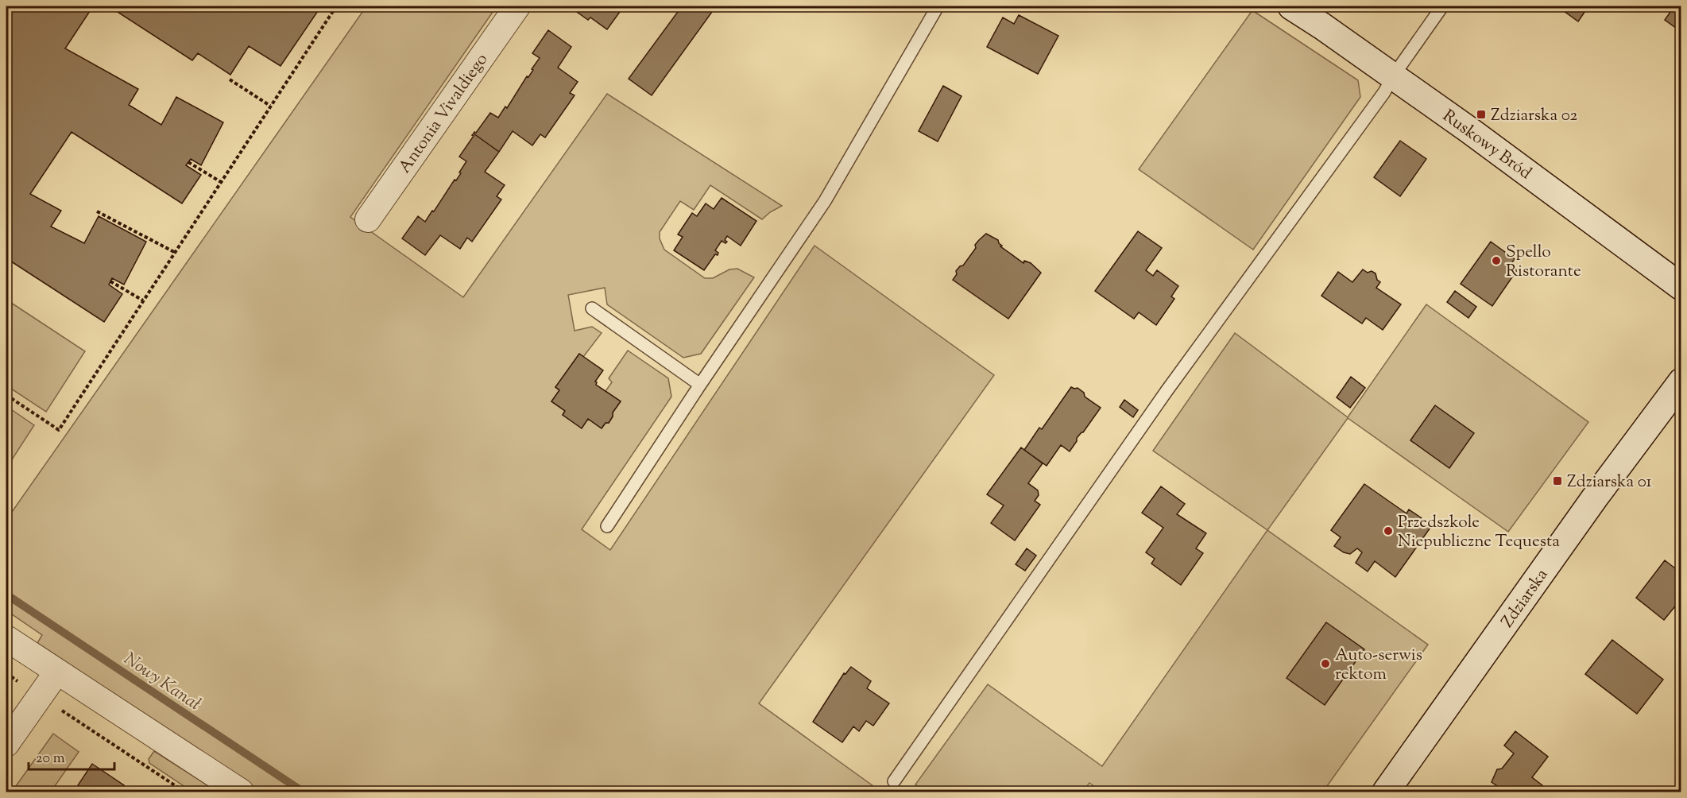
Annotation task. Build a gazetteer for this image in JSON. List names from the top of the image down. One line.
{"streets":{"street":["Antonia Vivaldiego","Ruskowy Bród","Zdziarska"]},"water":["Nowy Kanał"],"places":{"transit":["Zdziarska 02","Zdziarska 01"],"other":["Spello Ristorante","Przedszkole Niepubliczne Tequesta","Auto-serwis rektom"]},"scale_bar":"20 m"}
